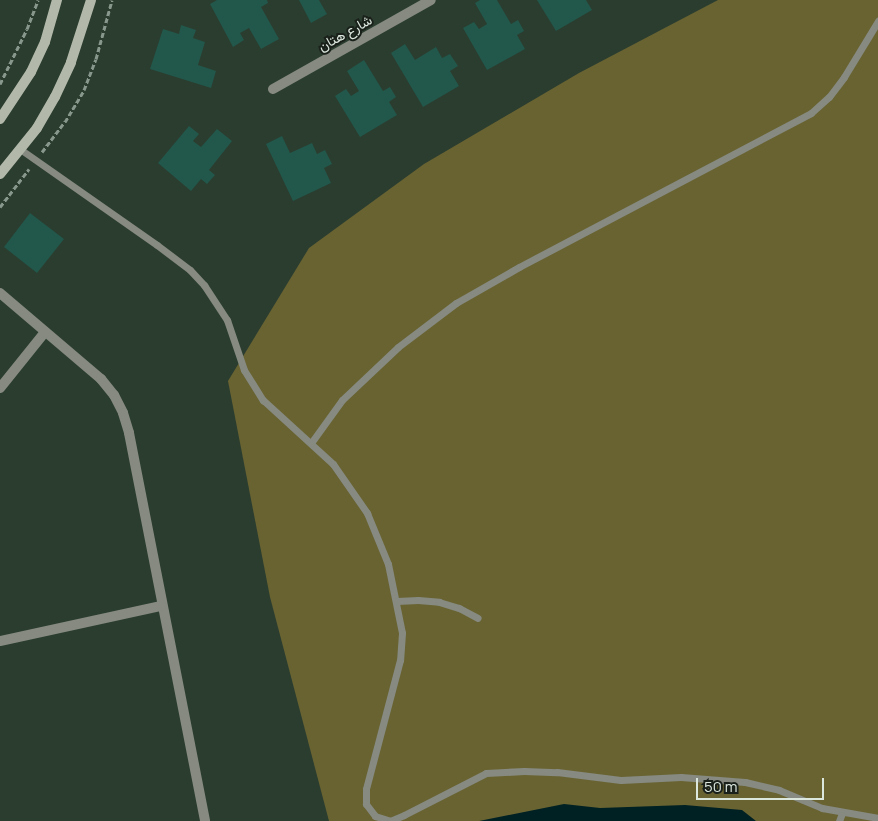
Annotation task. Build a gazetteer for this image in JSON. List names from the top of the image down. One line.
{"streets":{"street":["شارع هتان"]},"scale_bar":"50 m"}
